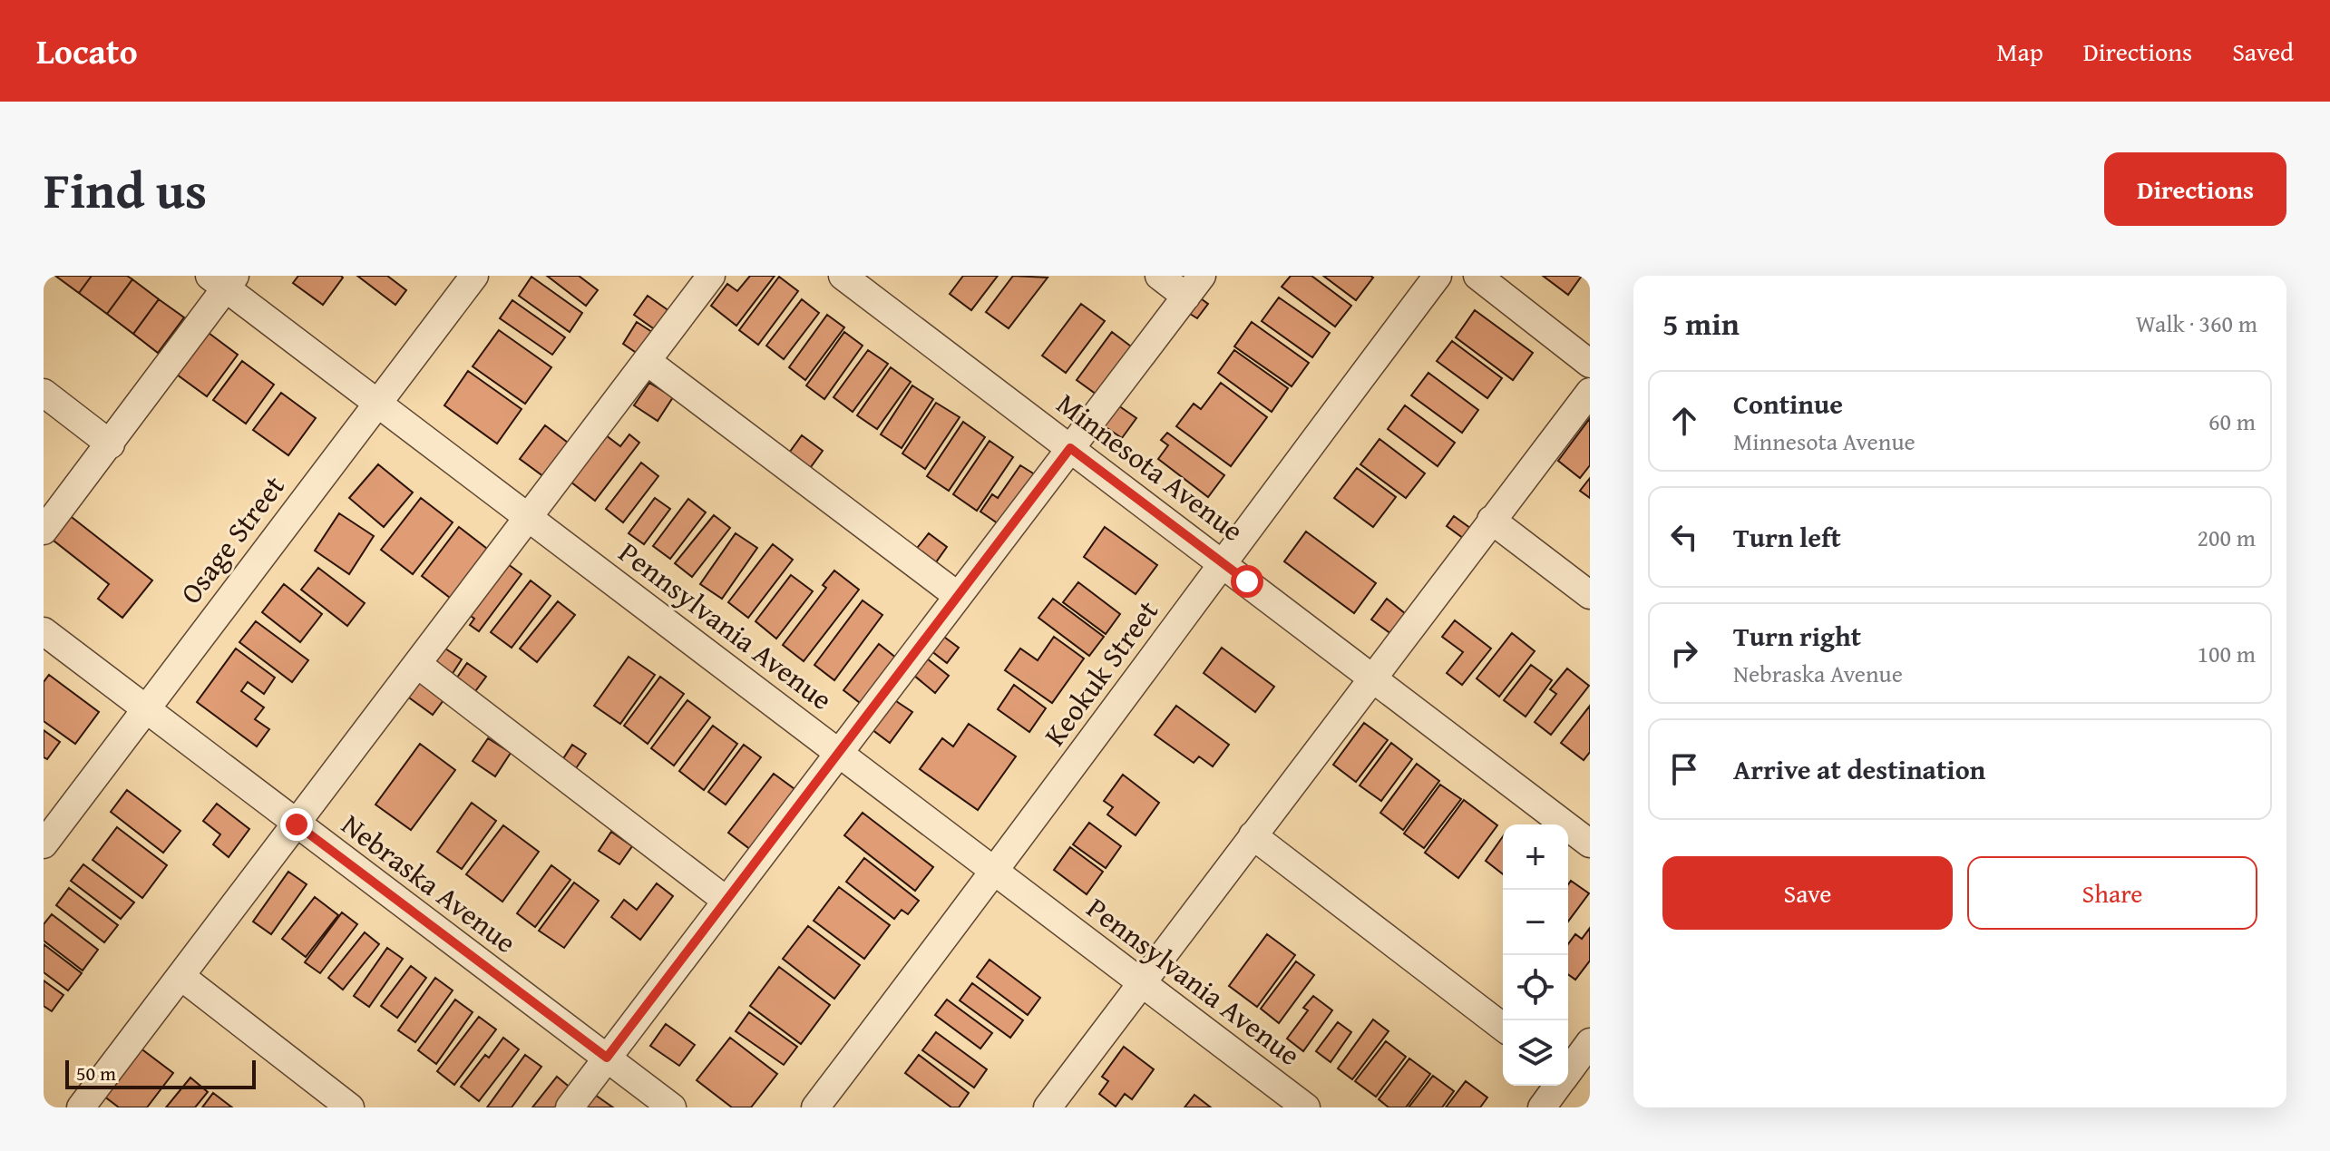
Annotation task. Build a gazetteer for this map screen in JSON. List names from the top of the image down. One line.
{"streets":{"street":["Minnesota Avenue","Osage Street","Pennsylvania Avenue","Keokuk Street","Nebraska Avenue"]},"crossings":[["Minnesota Avenue","Keokuk Street"],["Osage Street","Pennsylvania Avenue"],["Osage Street","Nebraska Avenue"],["Pennsylvania Avenue","Keokuk Street"]],"scale_bar":"50 m","page":{"header":"Locato","nav":["Map","Directions","Saved"],"title":"Find us","buttons":["Directions",["Save","Share"]],"heading":["5 min","Walk · 360 m"],"list":[["Continue","Minnesota Avenue","60 m"],["Turn left","200 m"],["Turn right","Nebraska Avenue","100 m"],"Arrive at destination"],"map_buttons":["+","−"],"scale":"50 m"}}
